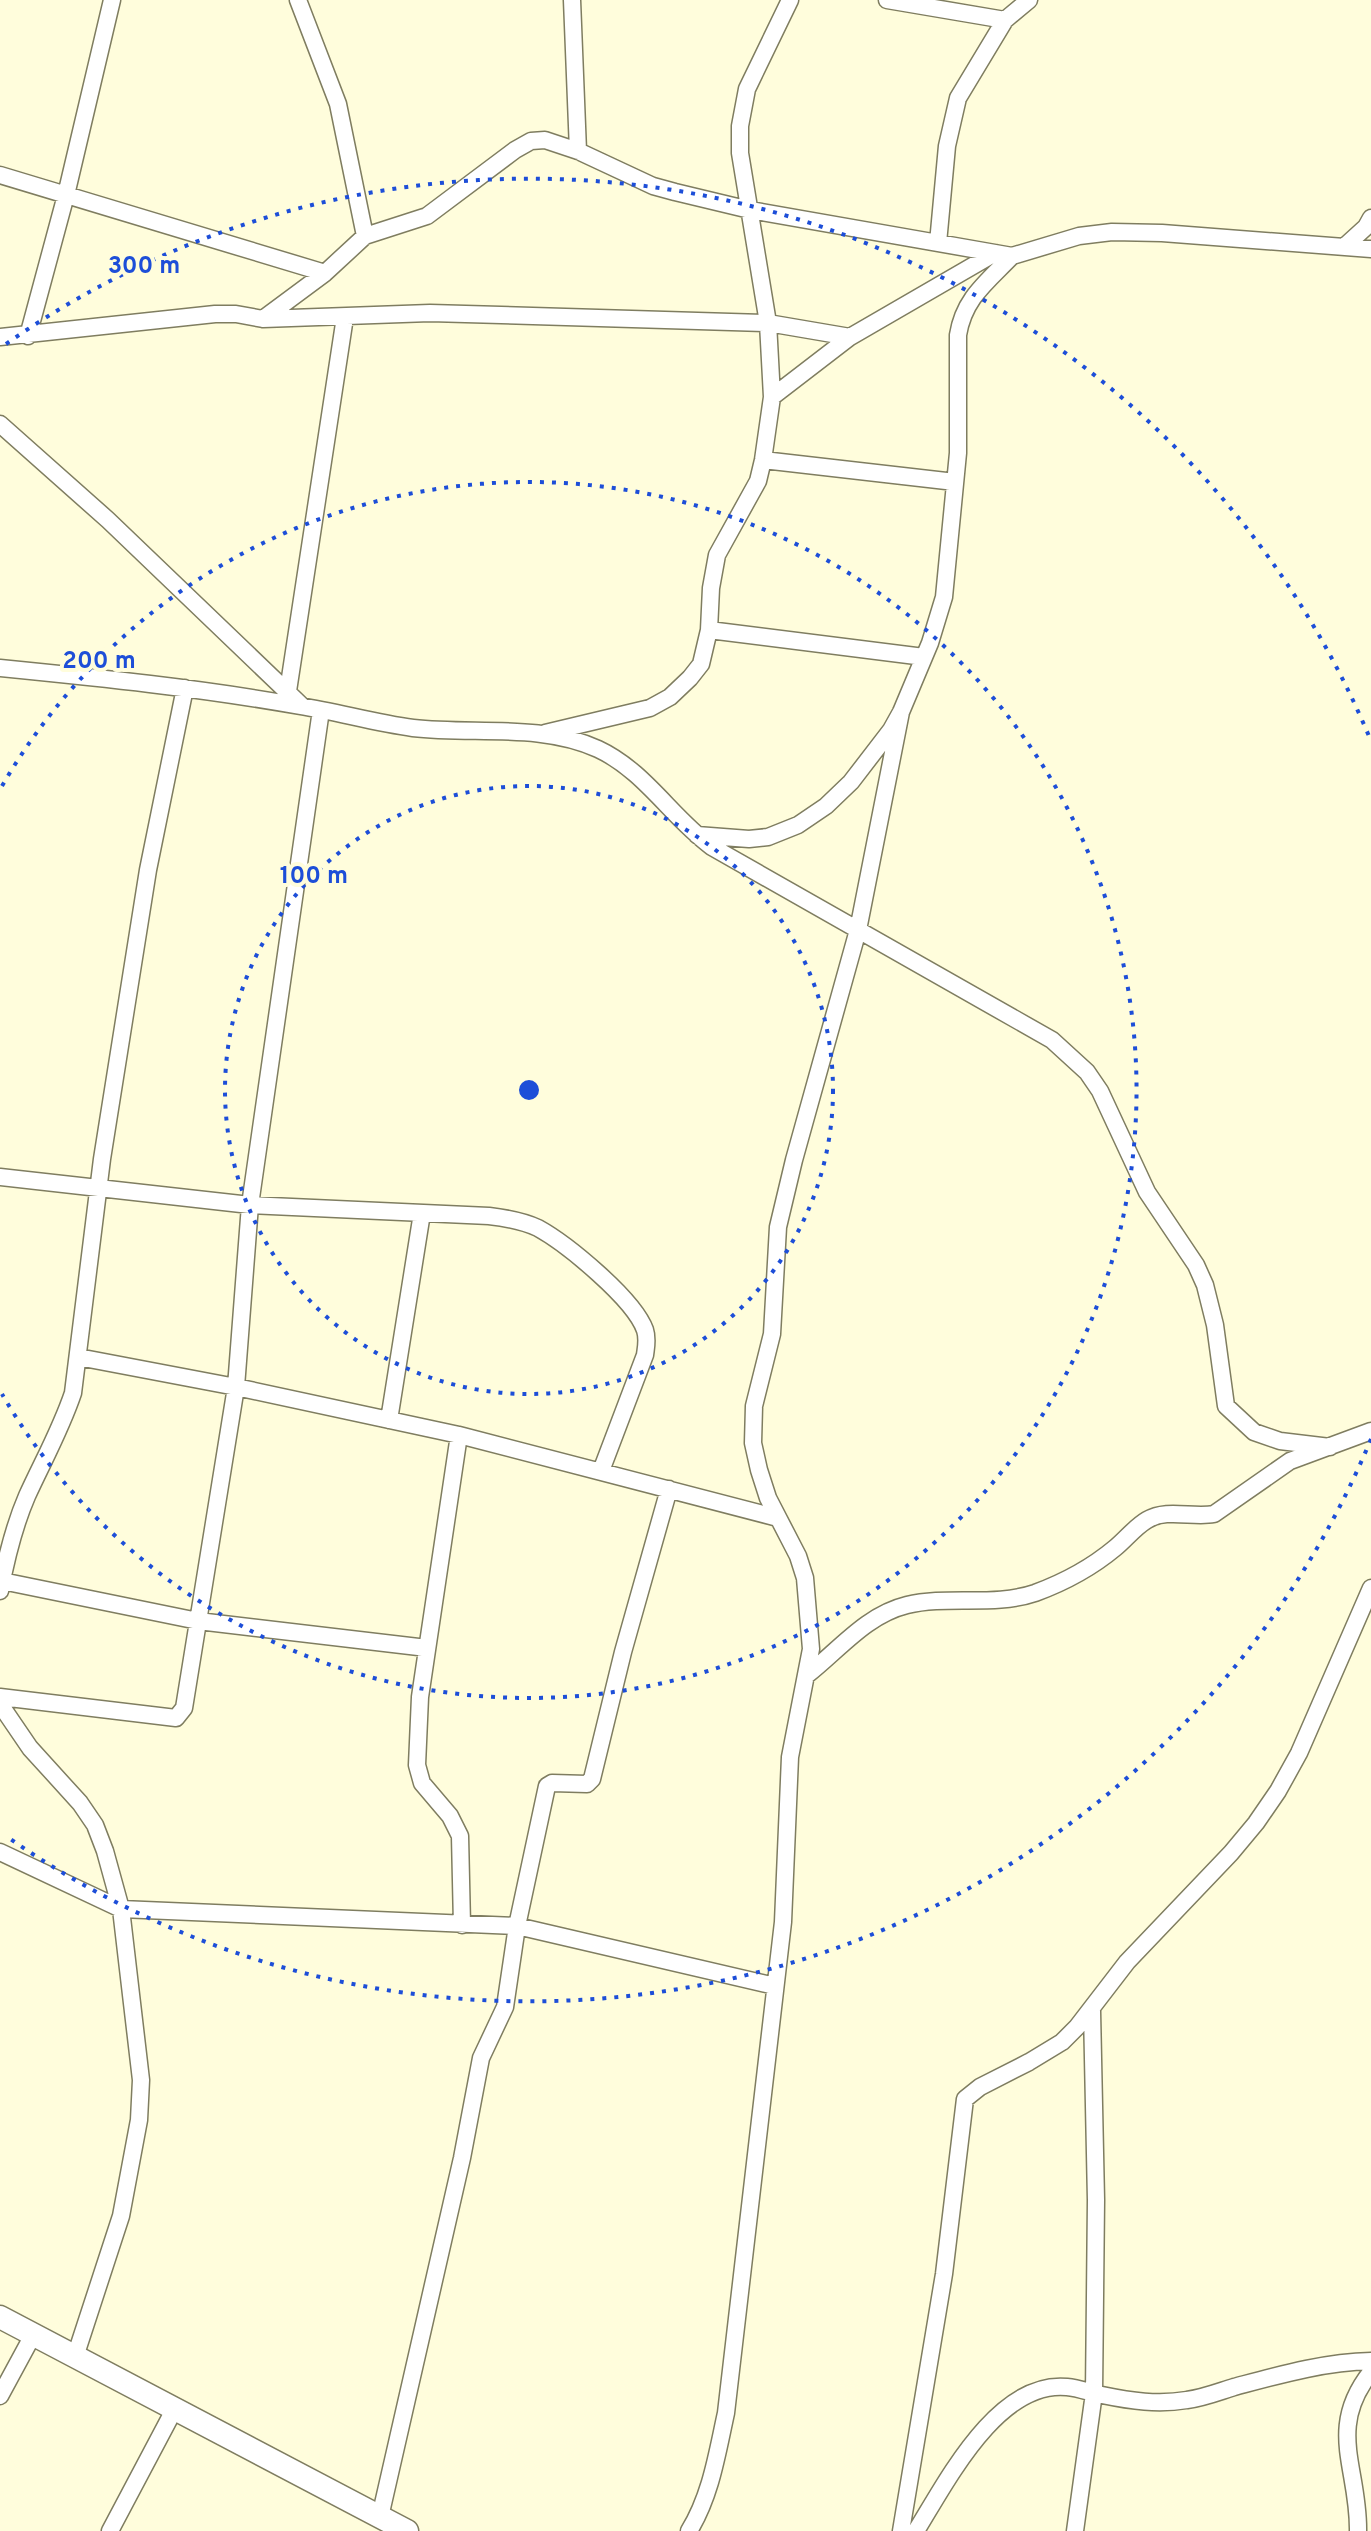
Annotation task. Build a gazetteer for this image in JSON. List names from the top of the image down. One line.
{"rings":["300 m","200 m","100 m"]}
